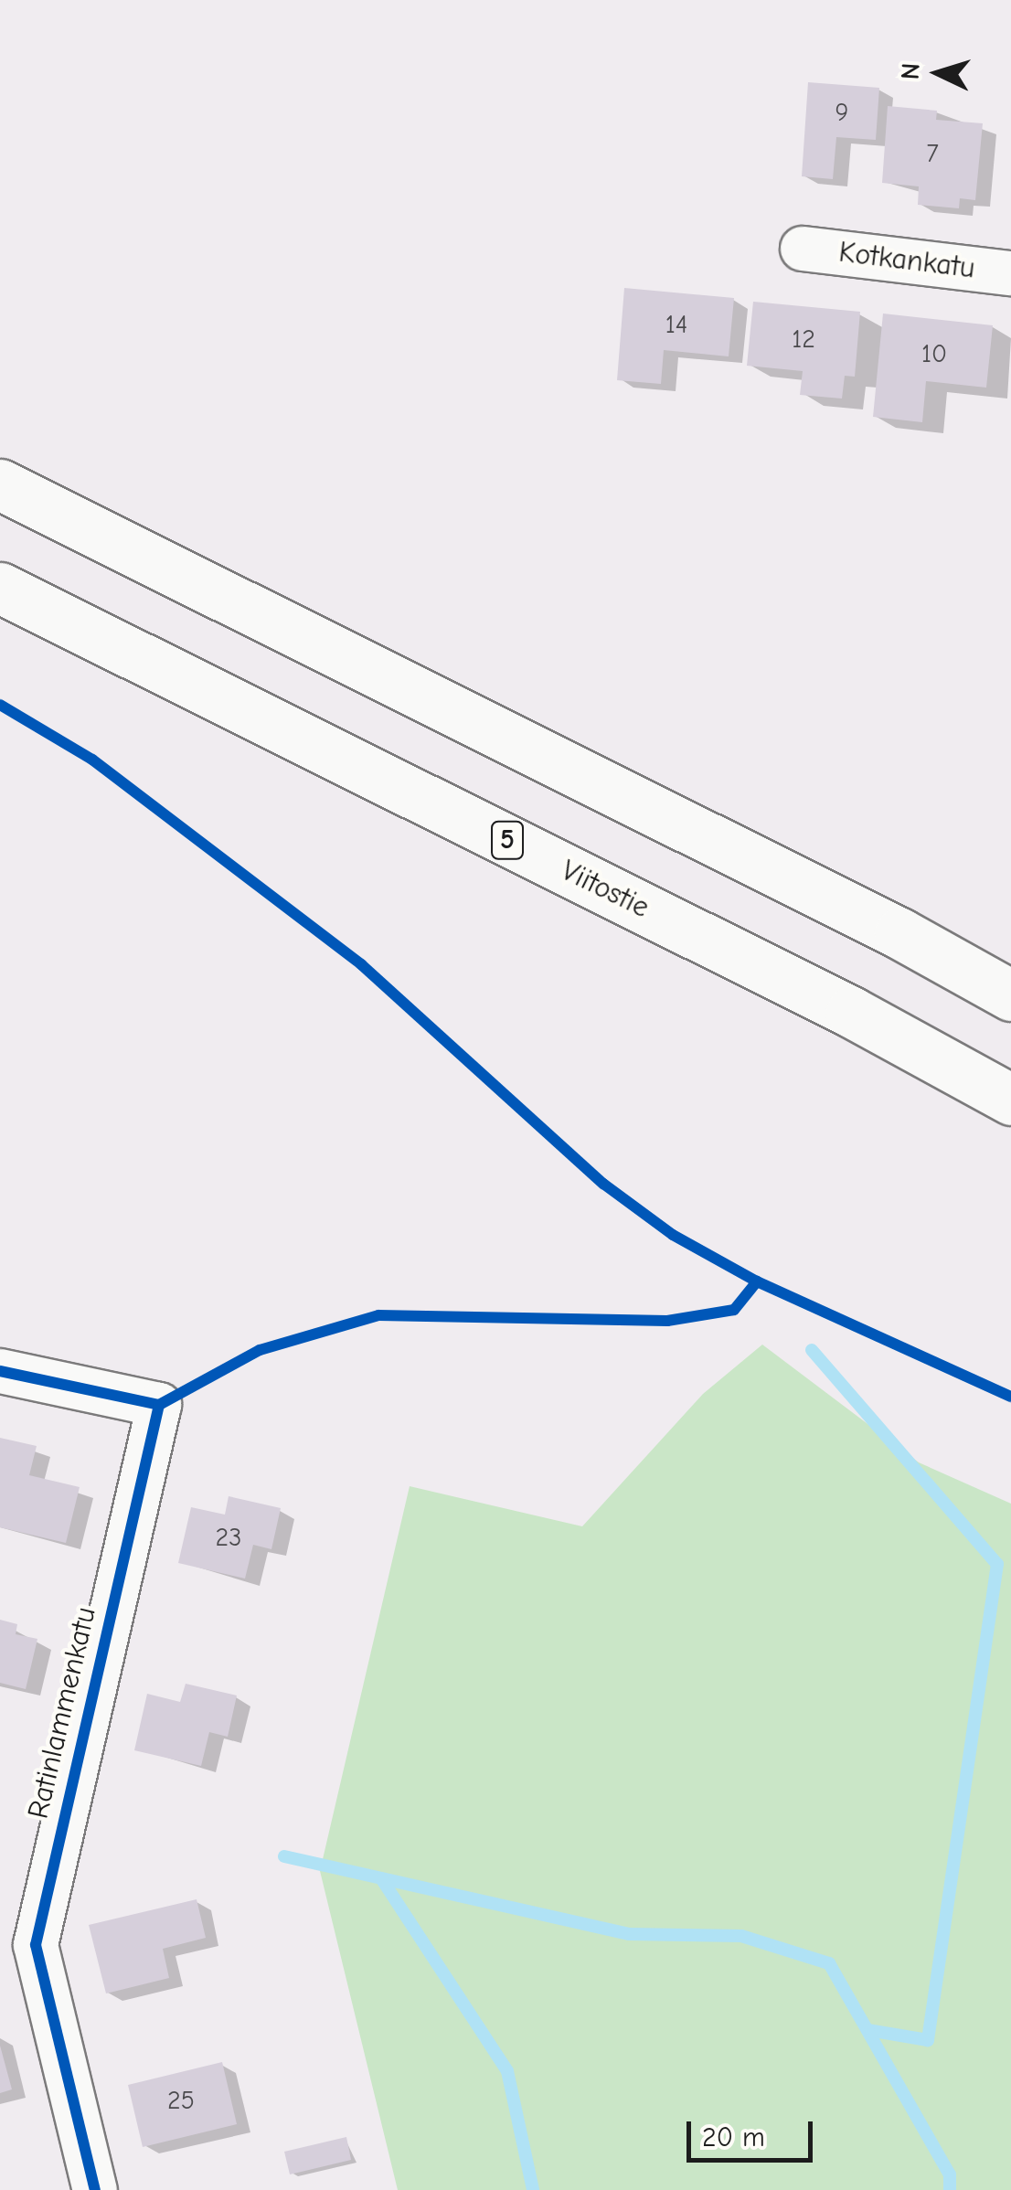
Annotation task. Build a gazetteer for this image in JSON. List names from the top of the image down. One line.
{"streets":{"highway":["5","Viitostie"],"street":["Kotkankatu","Ratinlammenkatu"]},"house_numbers":["9","7","14","12","10","23","25"],"scale_bar":"20 m","north":"left"}
